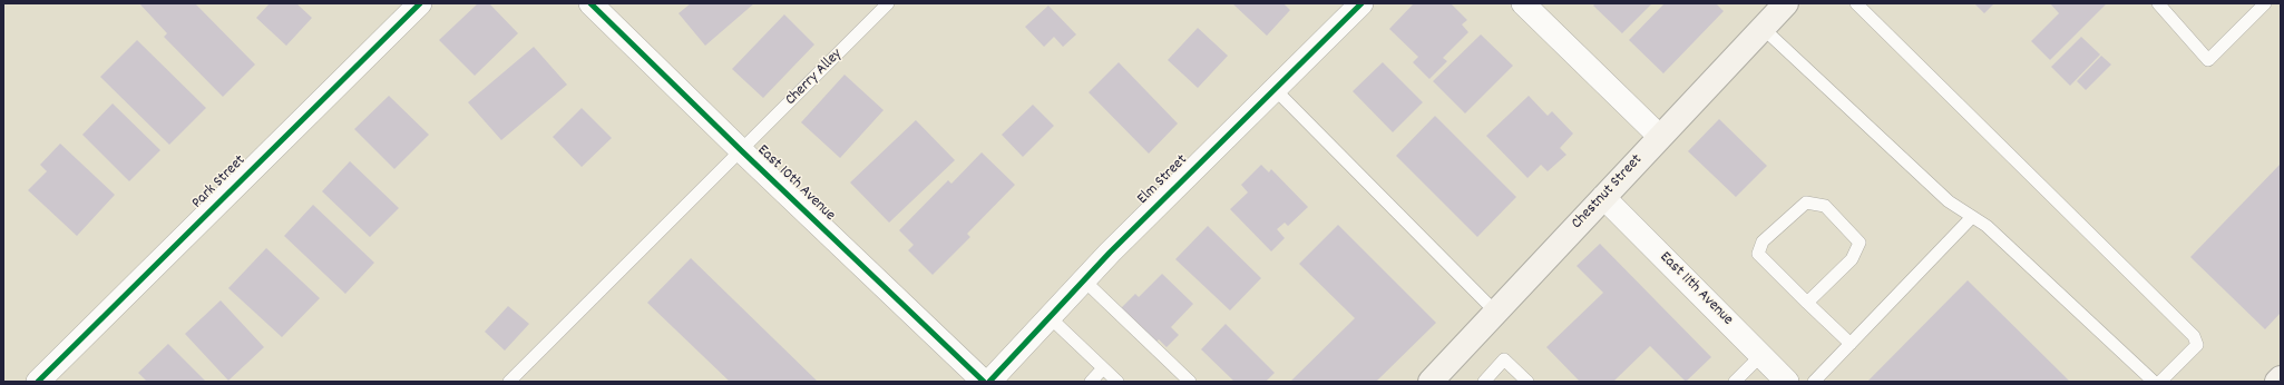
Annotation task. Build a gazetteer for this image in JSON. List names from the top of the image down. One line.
{"streets":{"street":["Elm Street","Park Street","East 10th Avenue","Chestnut Street","East 11th Avenue"],"lane":["Cherry Alley"]},"crossings":[["Cherry Alley","East 10th Avenue"],["Chestnut Street","East 11th Avenue"]]}
